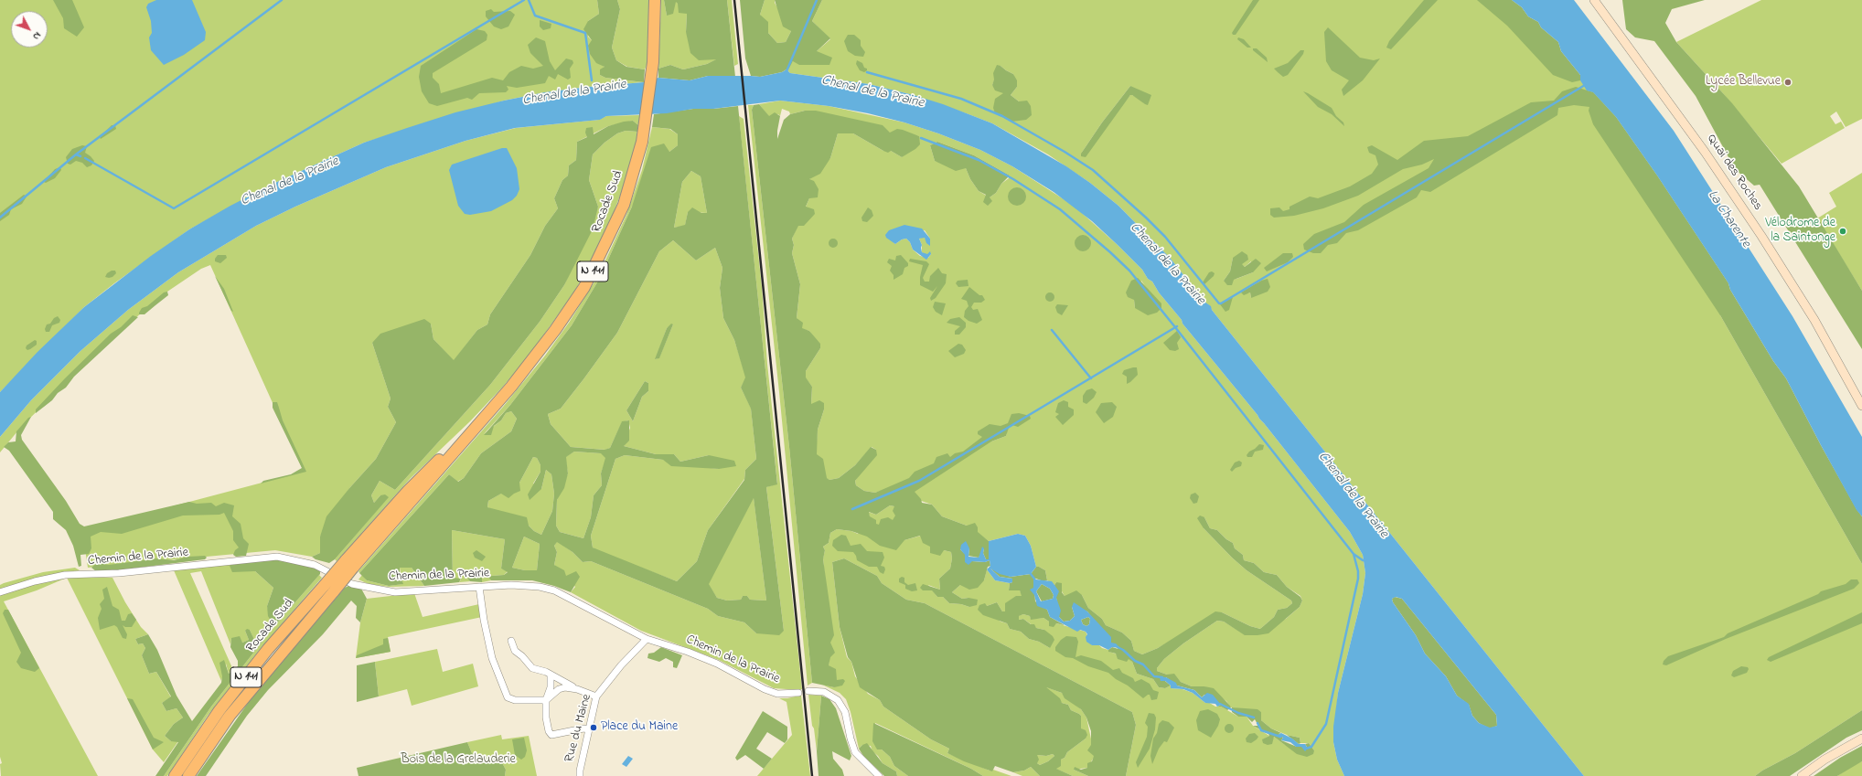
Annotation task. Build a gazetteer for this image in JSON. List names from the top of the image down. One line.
{"streets":{"highway":["Rocade Sud","N 141"],"street":["Quai des Roches","Chemin de la Prairie","Rue du Maine"]},"crossings":[["Chemin de la Prairie","Rue du Maine"]],"water":["Chenal de la Prairie","La Charente"],"parks":["Bois de la Grelauderie"],"places":["Lycée Bellevue","Vélodrome de la Saintonge","Place du Maine"],"north":"bottom right"}
